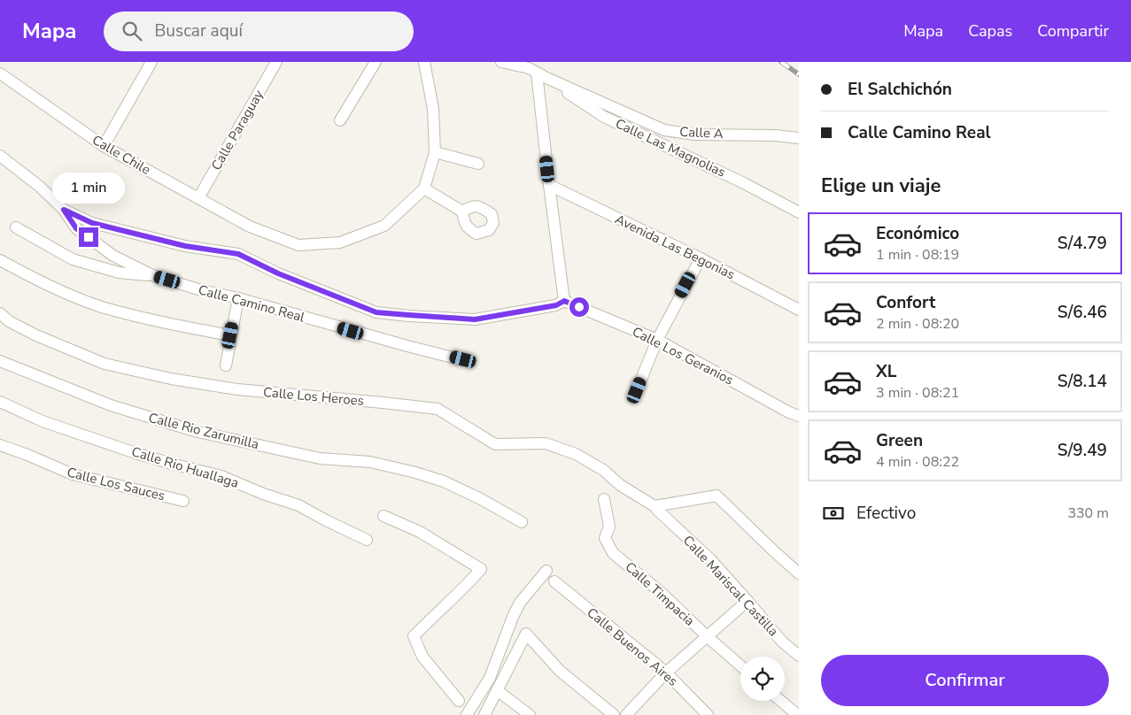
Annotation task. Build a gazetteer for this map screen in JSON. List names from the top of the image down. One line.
{"streets":{"street":["Calle Paraguay","Calle A","Calle Las Magnolias","Calle Chile","Avenida Las Begonias","Calle Camino Real","Calle Los Geranios","Calle Los Heroes","Calle Rio Zarumilla","Calle Rio Huallaga","Calle Los Sauces","Calle Mariscal Castilla","Calle Timpacia","Calle Buenos Aires"]},"crossings":[["Calle Paraguay","Calle Chile"],["Calle A","Calle Las Magnolias"],["Calle Los Heroes","Calle Mariscal Castilla"]],"page":{"header":"Mapa","search":"Buscar aquí","nav":["Mapa","Capas","Compartir"],"banner":["El Salchichón","Calle Camino Real"],"heading":"Elige un viaje","bubble":"1 min","list":[{"name":"Económico","note":"1 min · 08:19","value":"S/4.79"},{"name":"Confort","note":"2 min · 08:20","value":"S/6.46"},{"name":"XL","note":"3 min · 08:21","value":"S/8.14"},{"name":"Green","note":"4 min · 08:22","value":"S/9.49"}],"pay":["Efectivo","330 m"],"buttons":"Confirmar"}}
